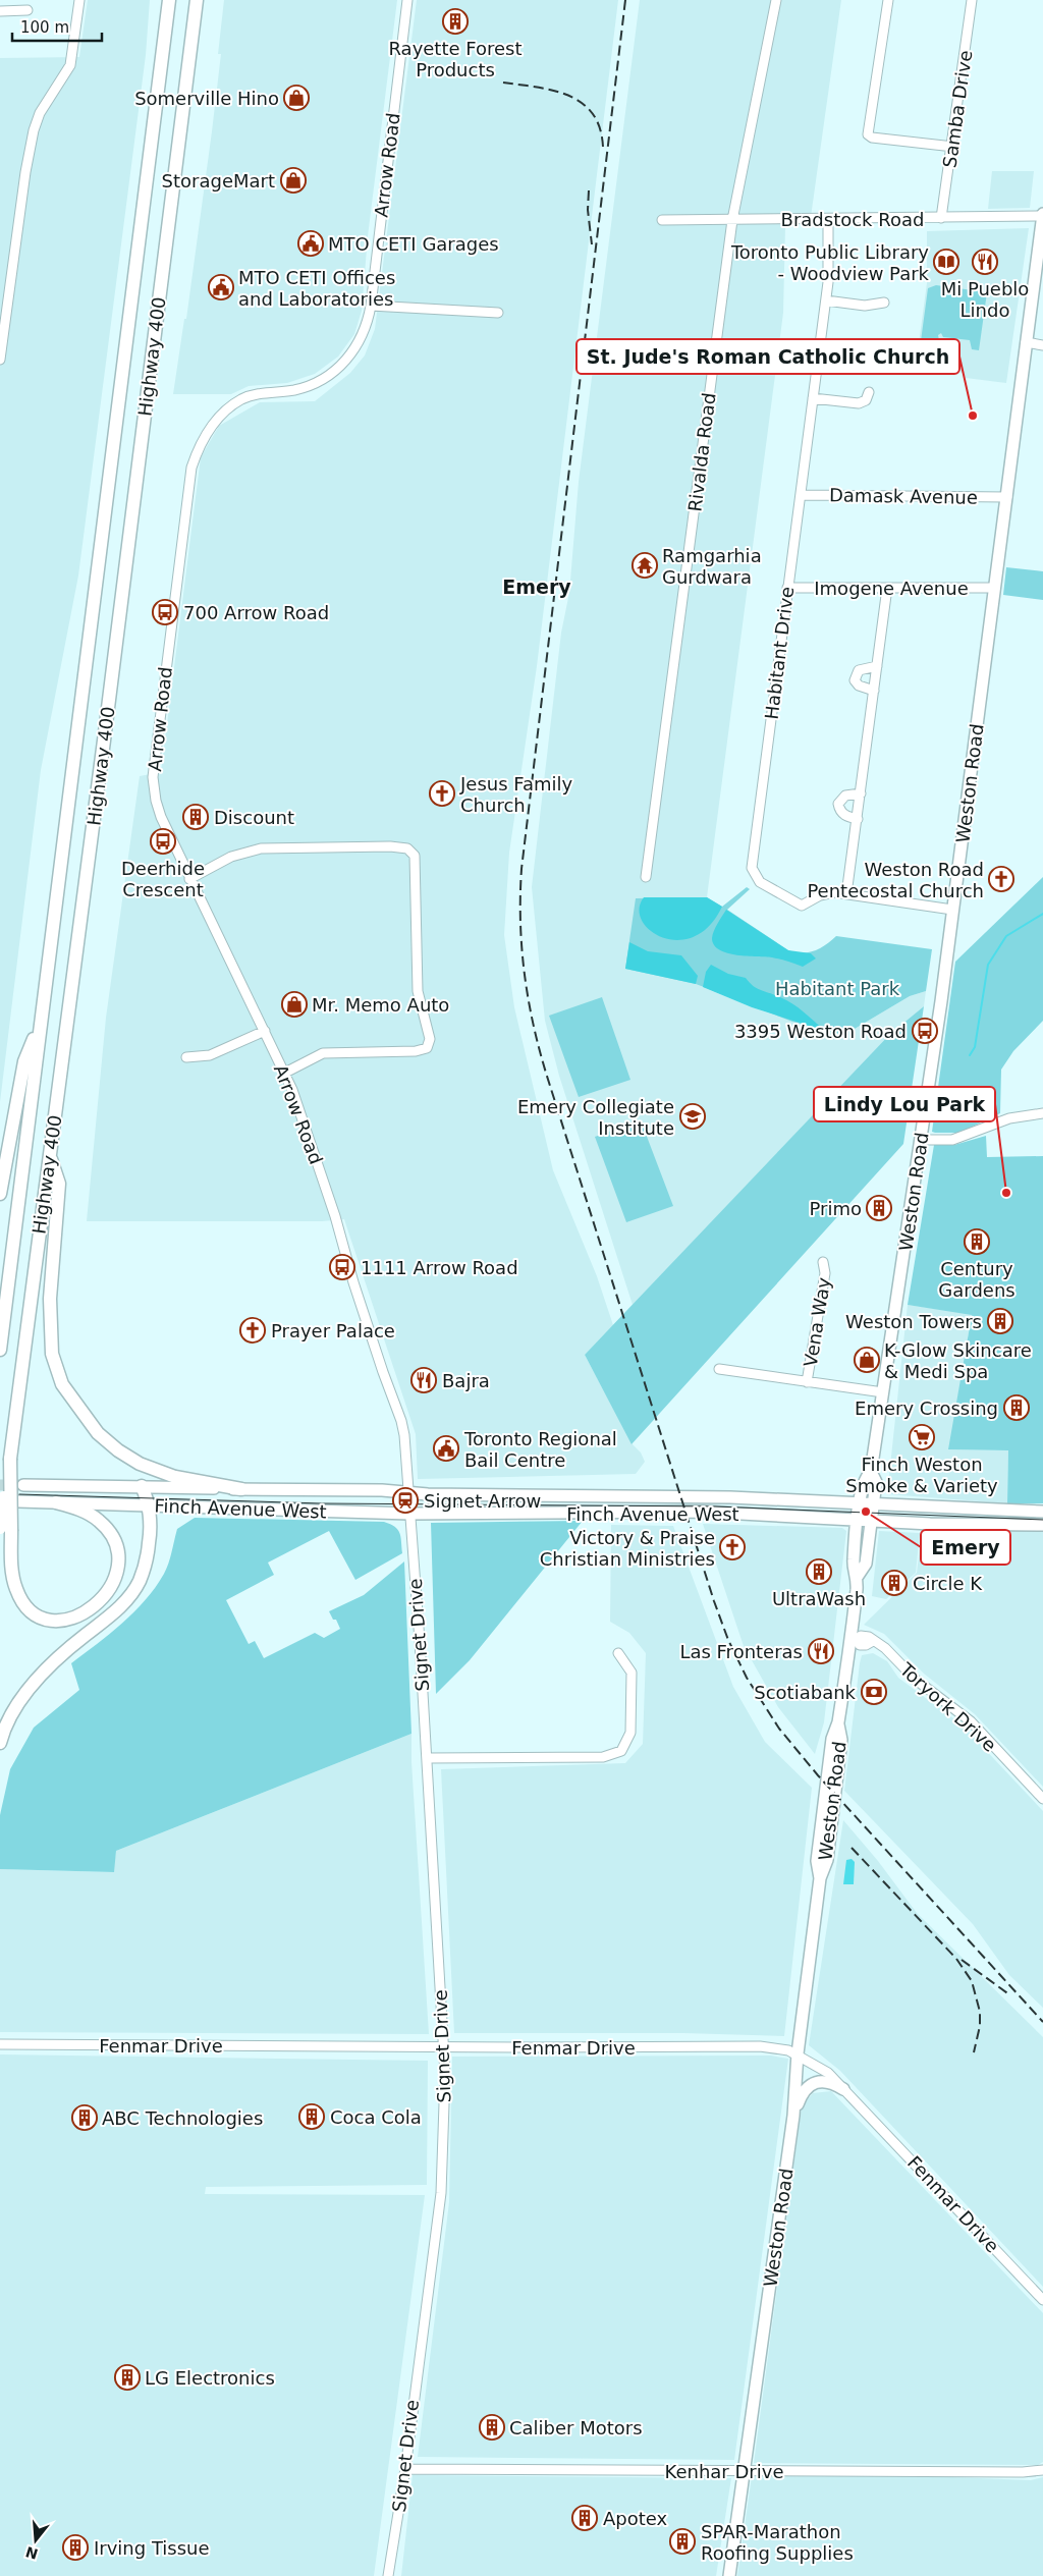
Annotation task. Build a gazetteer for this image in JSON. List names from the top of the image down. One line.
{"streets":{"highway":["Highway 400"],"main road":["Weston Road","Finch Avenue West"],"street":["Samba Drive","Arrow Road","Bradstock Road","Rivalda Road","Damask Avenue","Imogene Avenue","Habitant Drive","Vena Way","Signet Drive","Toryork Drive","Fenmar Drive","Kenhar Drive"]},"crossings":[["Samba Drive","Bradstock Road"],["Arrow Road","Finch Avenue West"],["Arrow Road","Signet Drive"],["Bradstock Road","Rivalda Road"],["Bradstock Road","Habitant Drive"],["Bradstock Road","Weston Road"],["Highway 400","Finch Avenue West"],["Damask Avenue","Habitant Drive"],["Damask Avenue","Weston Road"],["Imogene Avenue","Habitant Drive"],["Imogene Avenue","Weston Road"],["Habitant Drive","Weston Road"],["Weston Road","Finch Avenue West"],["Weston Road","Toryork Drive"],["Weston Road","Fenmar Drive"],["Weston Road","Kenhar Drive"],["Finch Avenue West","Signet Drive"],["Signet Drive","Fenmar Drive"],["Signet Drive","Kenhar Drive"]],"districts":["Emery"],"parks":["Habitant Park"],"places":{"building":["Rayette Forest Products","Discount","Primo","Century Gardens","Weston Towers","Emery Crossing","UltraWash","Circle K","Coca Cola","ABC Technologies","LG Electronics","Caliber Motors","Apotex","SPAR-Marathon Roofing Supplies","Irving Tissue"],"shop":["Somerville Hino","StorageMart","Mr. Memo Auto","K-Glow Skincare & Medi Spa"],"public building":["MTO CETI Garages","MTO CETI Offices and Laboratories","Toronto Regional Bail Centre"],"library":["Toronto Public Library - Woodview Park"],"restaurant":["Mi Pueblo Lindo","Bajra","Las Fronteras"],"other":["St. Jude's Roman Catholic Church","Lindy Lou Park","Emery"],"temple":["Ramgarhia Gurdwara"],"bus stop":["700 Arrow Road","Deerhide Crescent","3395 Weston Road","1111 Arrow Road"],"church":["Jesus Family Church","Weston Road Pentecostal Church","Prayer Palace","Victory & Praise Christian Ministries"],"school or university":["Emery Collegiate Institute"],"supermarket":["Finch Weston Smoke & Variety"],"station":["Signet Arrow"],"bank":["Scotiabank"]},"scale_bar":"100 m","north":"bottom"}
